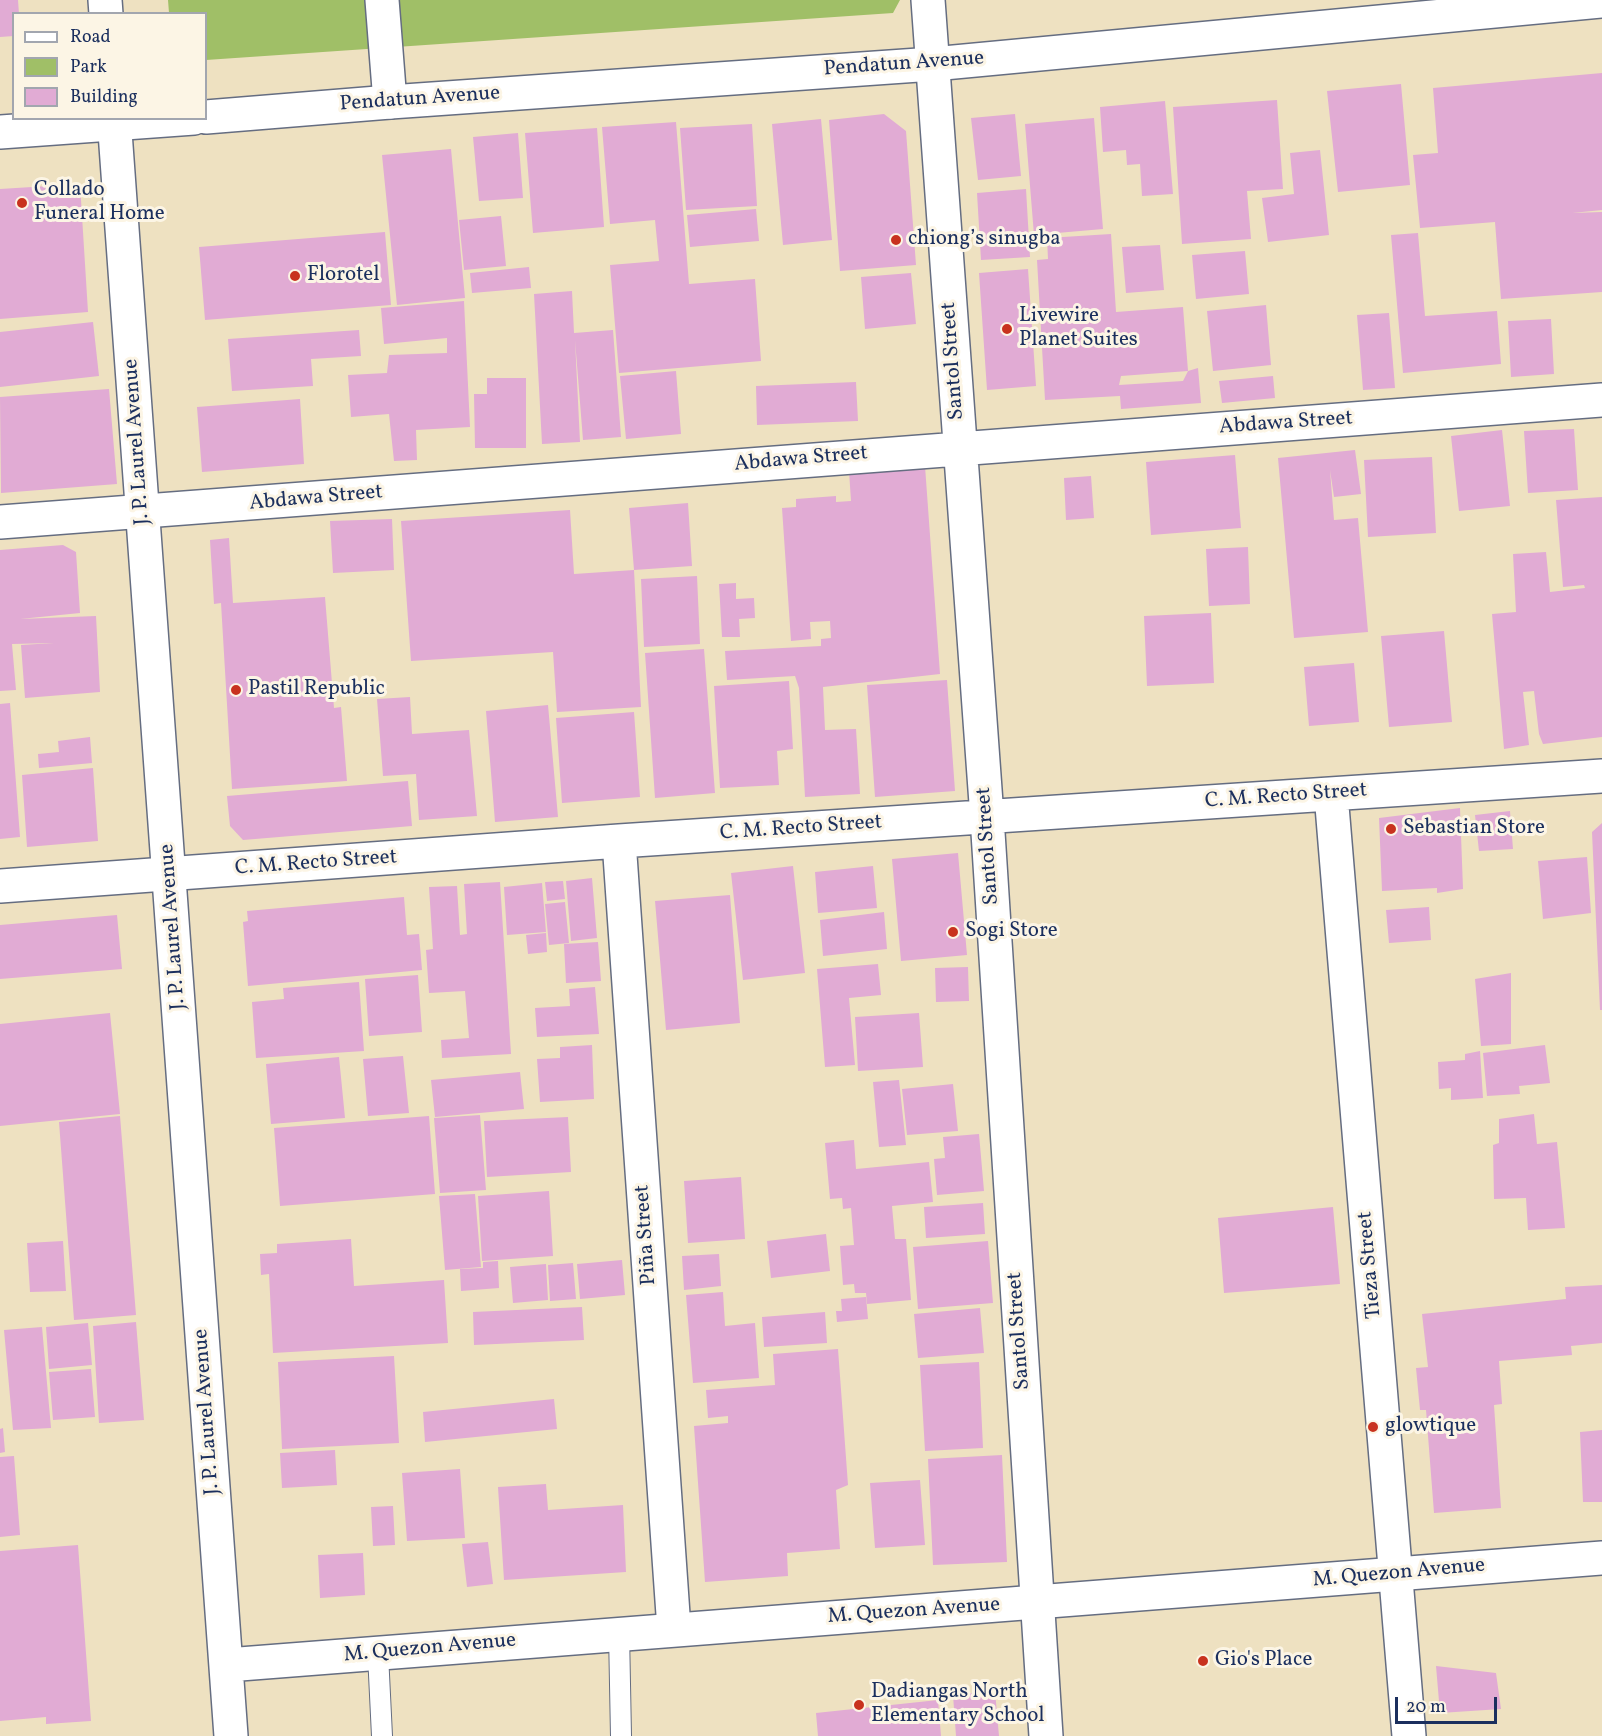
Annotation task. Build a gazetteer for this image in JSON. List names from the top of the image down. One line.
{"streets":{"street":["Pendatun Avenue","Santol Street","Abdawa Street","J. P. Laurel Avenue","C. M. Recto Street","Piña Street","Tieza Street","M. Quezon Avenue"]},"crossings":[["Pendatun Avenue","Santol Street"],["Santol Street","Abdawa Street"],["Santol Street","C. M. Recto Street"],["Santol Street","M. Quezon Avenue"],["Abdawa Street","J. P. Laurel Avenue"],["J. P. Laurel Avenue","C. M. Recto Street"],["J. P. Laurel Avenue","M. Quezon Avenue"],["C. M. Recto Street","Piña Street"],["C. M. Recto Street","Tieza Street"],["Piña Street","M. Quezon Avenue"],["Tieza Street","M. Quezon Avenue"]],"places":["Collado Funeral Home","chiong’s sinugba","Florotel","Livewire Planet Suites","Pastil Republic","Sebastian Store","Sogi Store","glowtique","Gio's Place","Dadiangas North Elementary School"],"legend":["Road","Park","Building"],"scale_bar":"20 m"}
